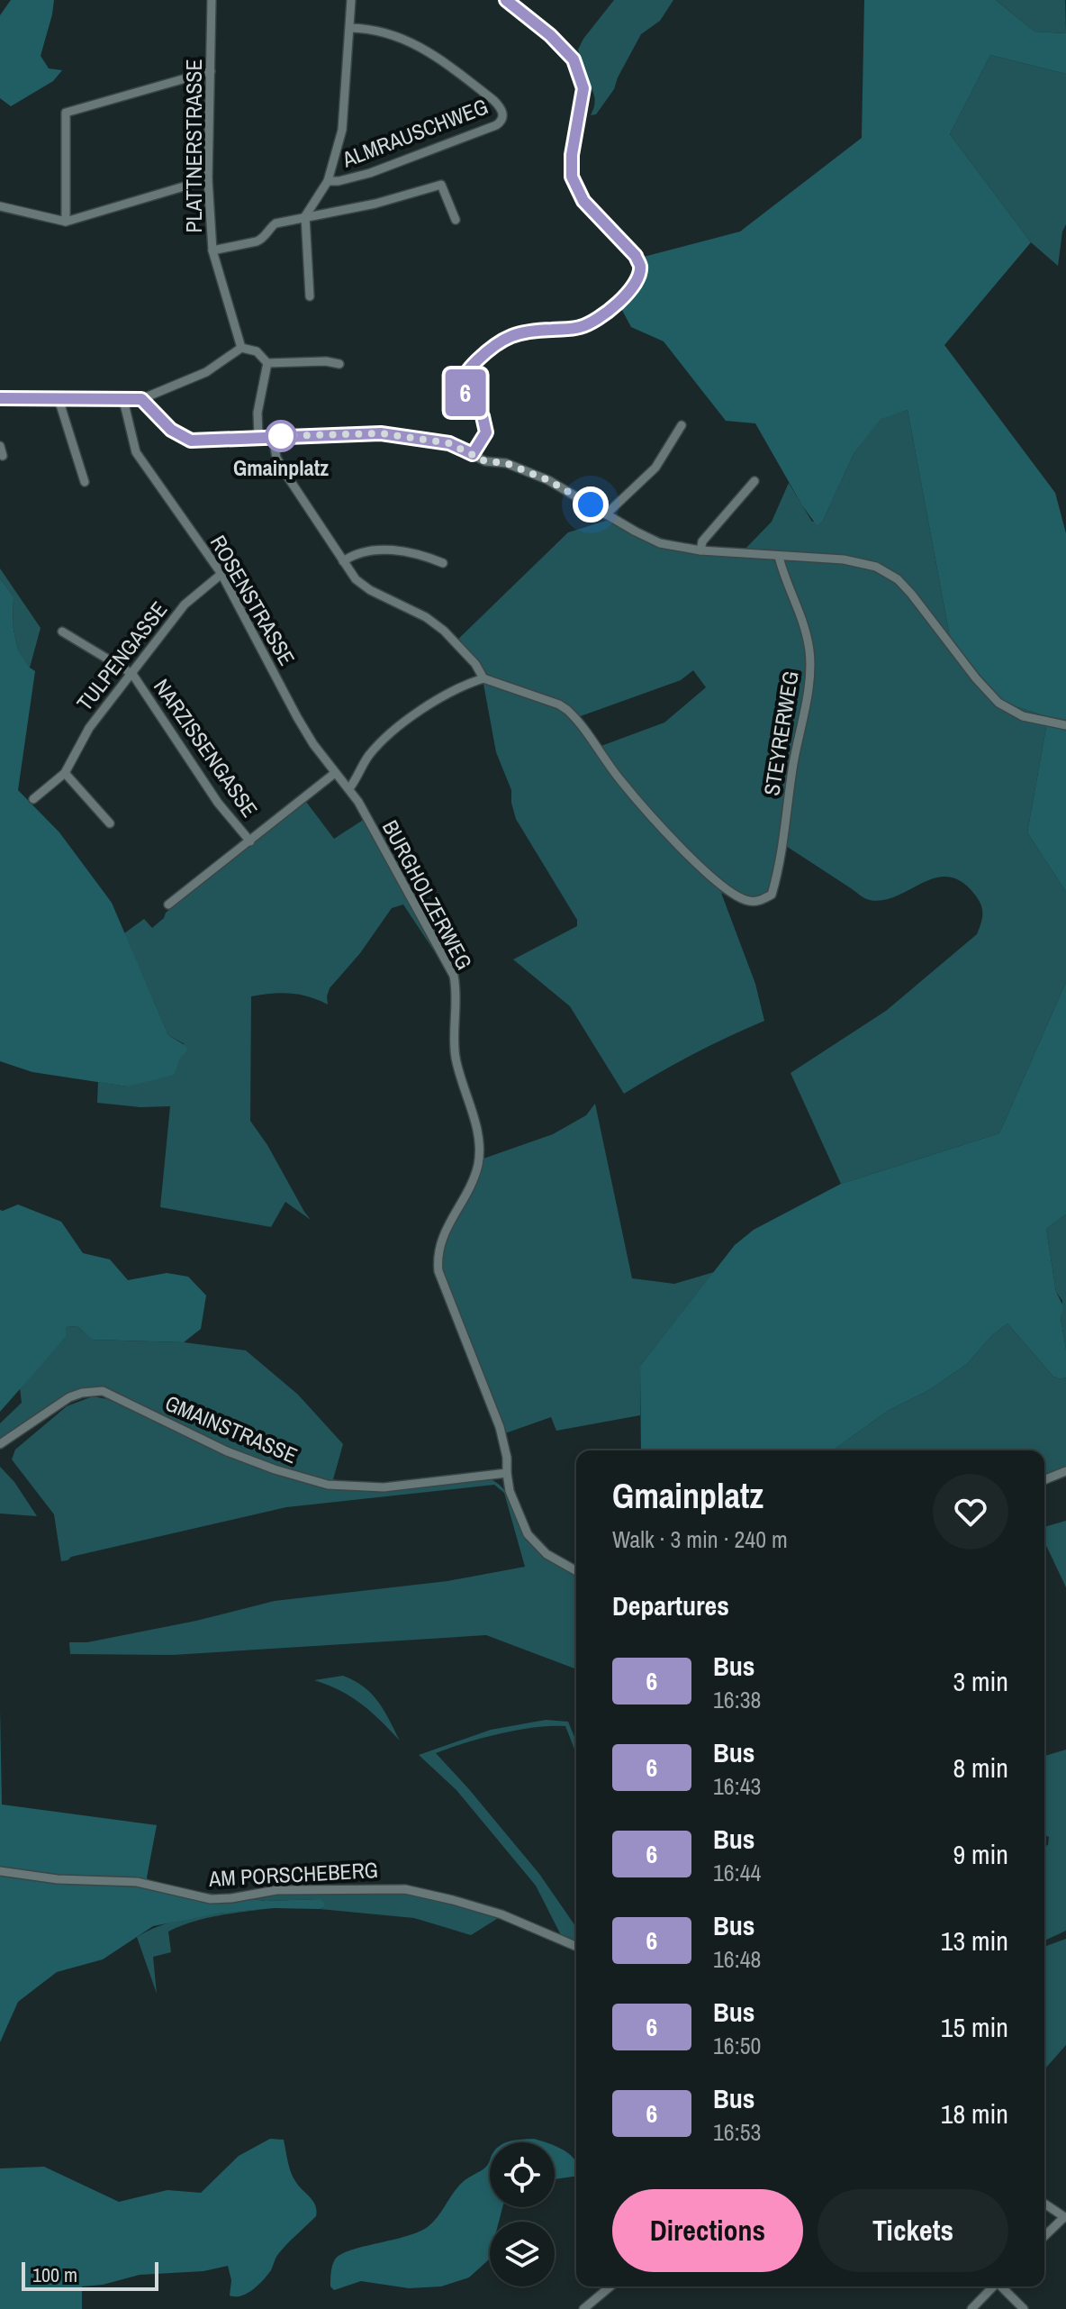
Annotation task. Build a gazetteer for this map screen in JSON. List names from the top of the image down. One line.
{"streets":{"street":["ALMRAUSCHWEG","PLATTNERSTRASSE","ROSENSTRASSE","TULPENGASSE","STEYRERWEG","NARZISSENGASSE","BURGHOLZERWEG","GMAINSTRASSE","AM PORSCHEBERG"]},"crossings":[["ROSENSTRASSE","TULPENGASSE"],["ROSENSTRASSE","BURGHOLZERWEG"],["TULPENGASSE","NARZISSENGASSE"],["BURGHOLZERWEG","GMAINSTRASSE"]],"places":["Gmainplatz"],"lines":["bus line 6"],"scale_bar":"100 m","page":{"on_map":"6","heading":[["Gmainplatz","Walk · 3 min · 240 m"],"Departures"],"list":[{"mark":"6","name":"Bus","note":"16:38","value":"3 min"},{"mark":"6","name":"Bus","note":"16:43","value":"8 min"},{"mark":"6","name":"Bus","note":"16:44","value":"9 min"},{"mark":"6","name":"Bus","note":"16:48","value":"13 min"},{"mark":"6","name":"Bus","note":"16:50","value":"15 min"},{"mark":"6","name":"Bus","note":"16:53","value":"18 min"}],"buttons":["Directions","Tickets"],"scale":"100 m"}}
